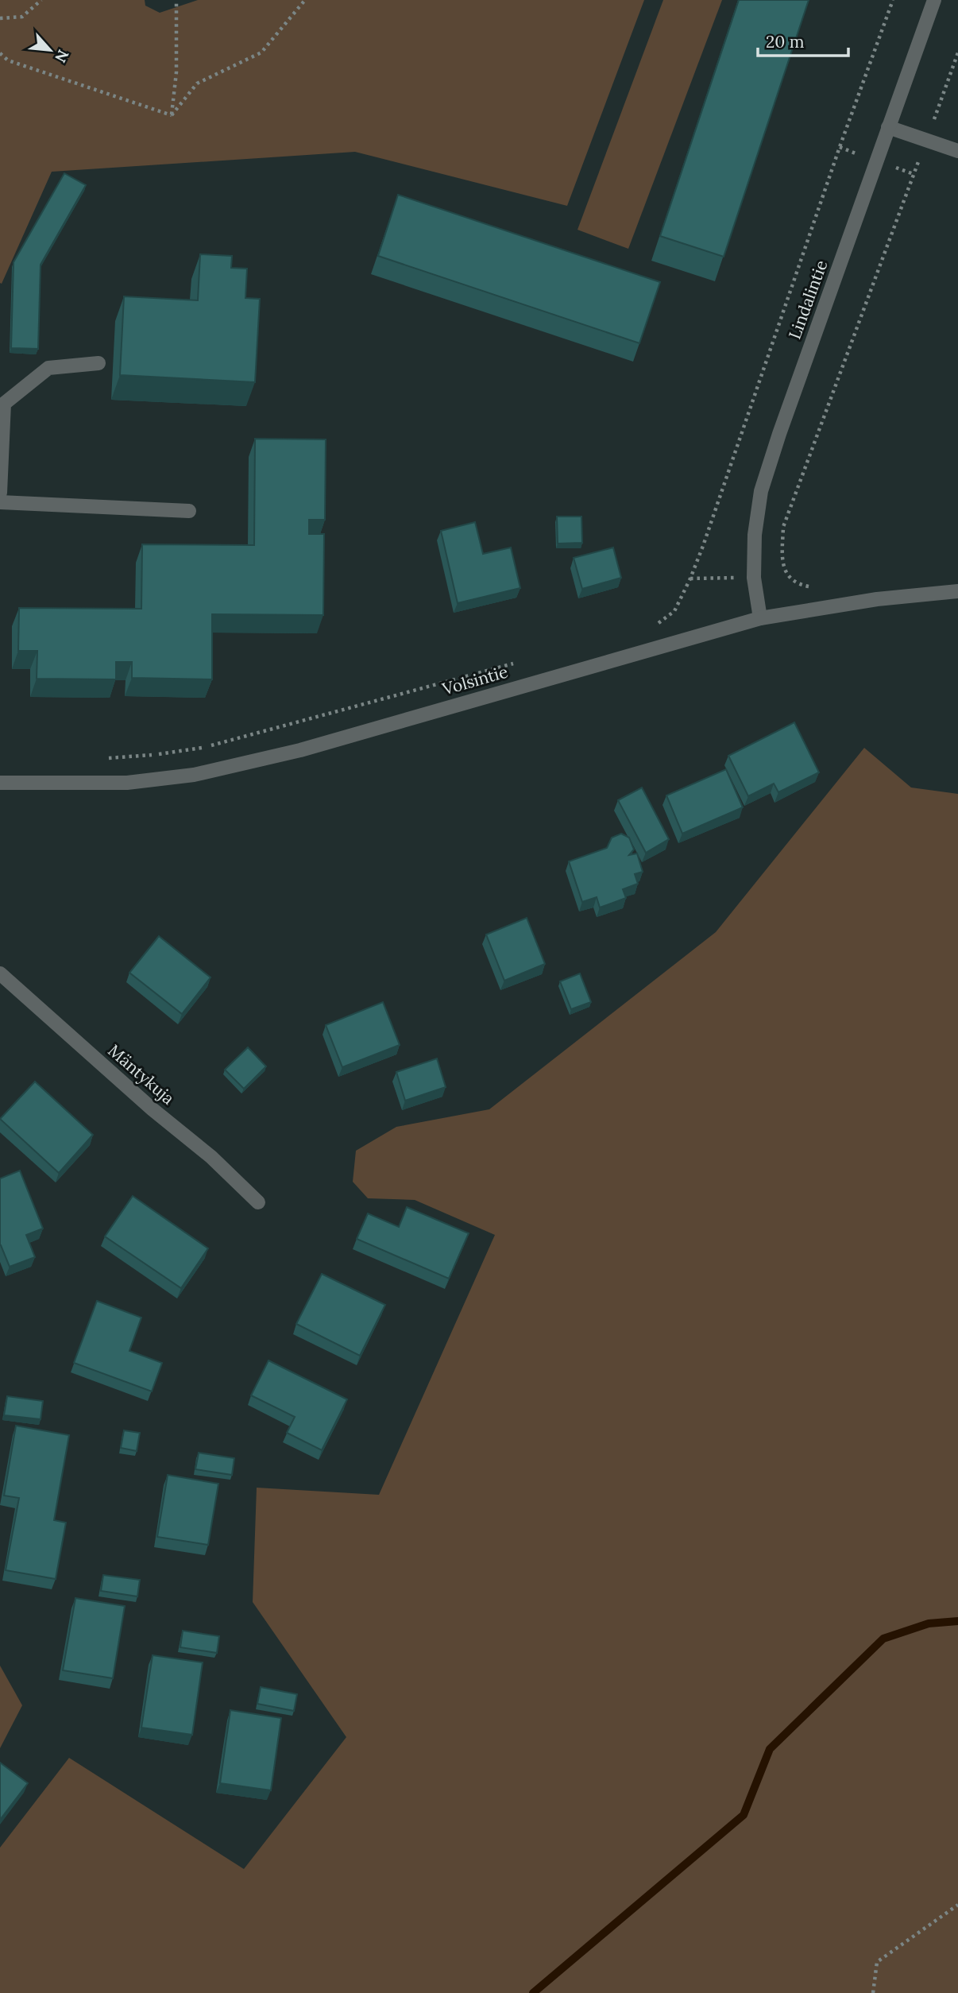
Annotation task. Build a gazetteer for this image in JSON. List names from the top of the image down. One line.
{"streets":{"street":["Lindalintie","Volsintie","Mäntykuja"]},"crossings":[["Lindalintie","Volsintie"]],"scale_bar":"20 m","north":"bottom right"}
